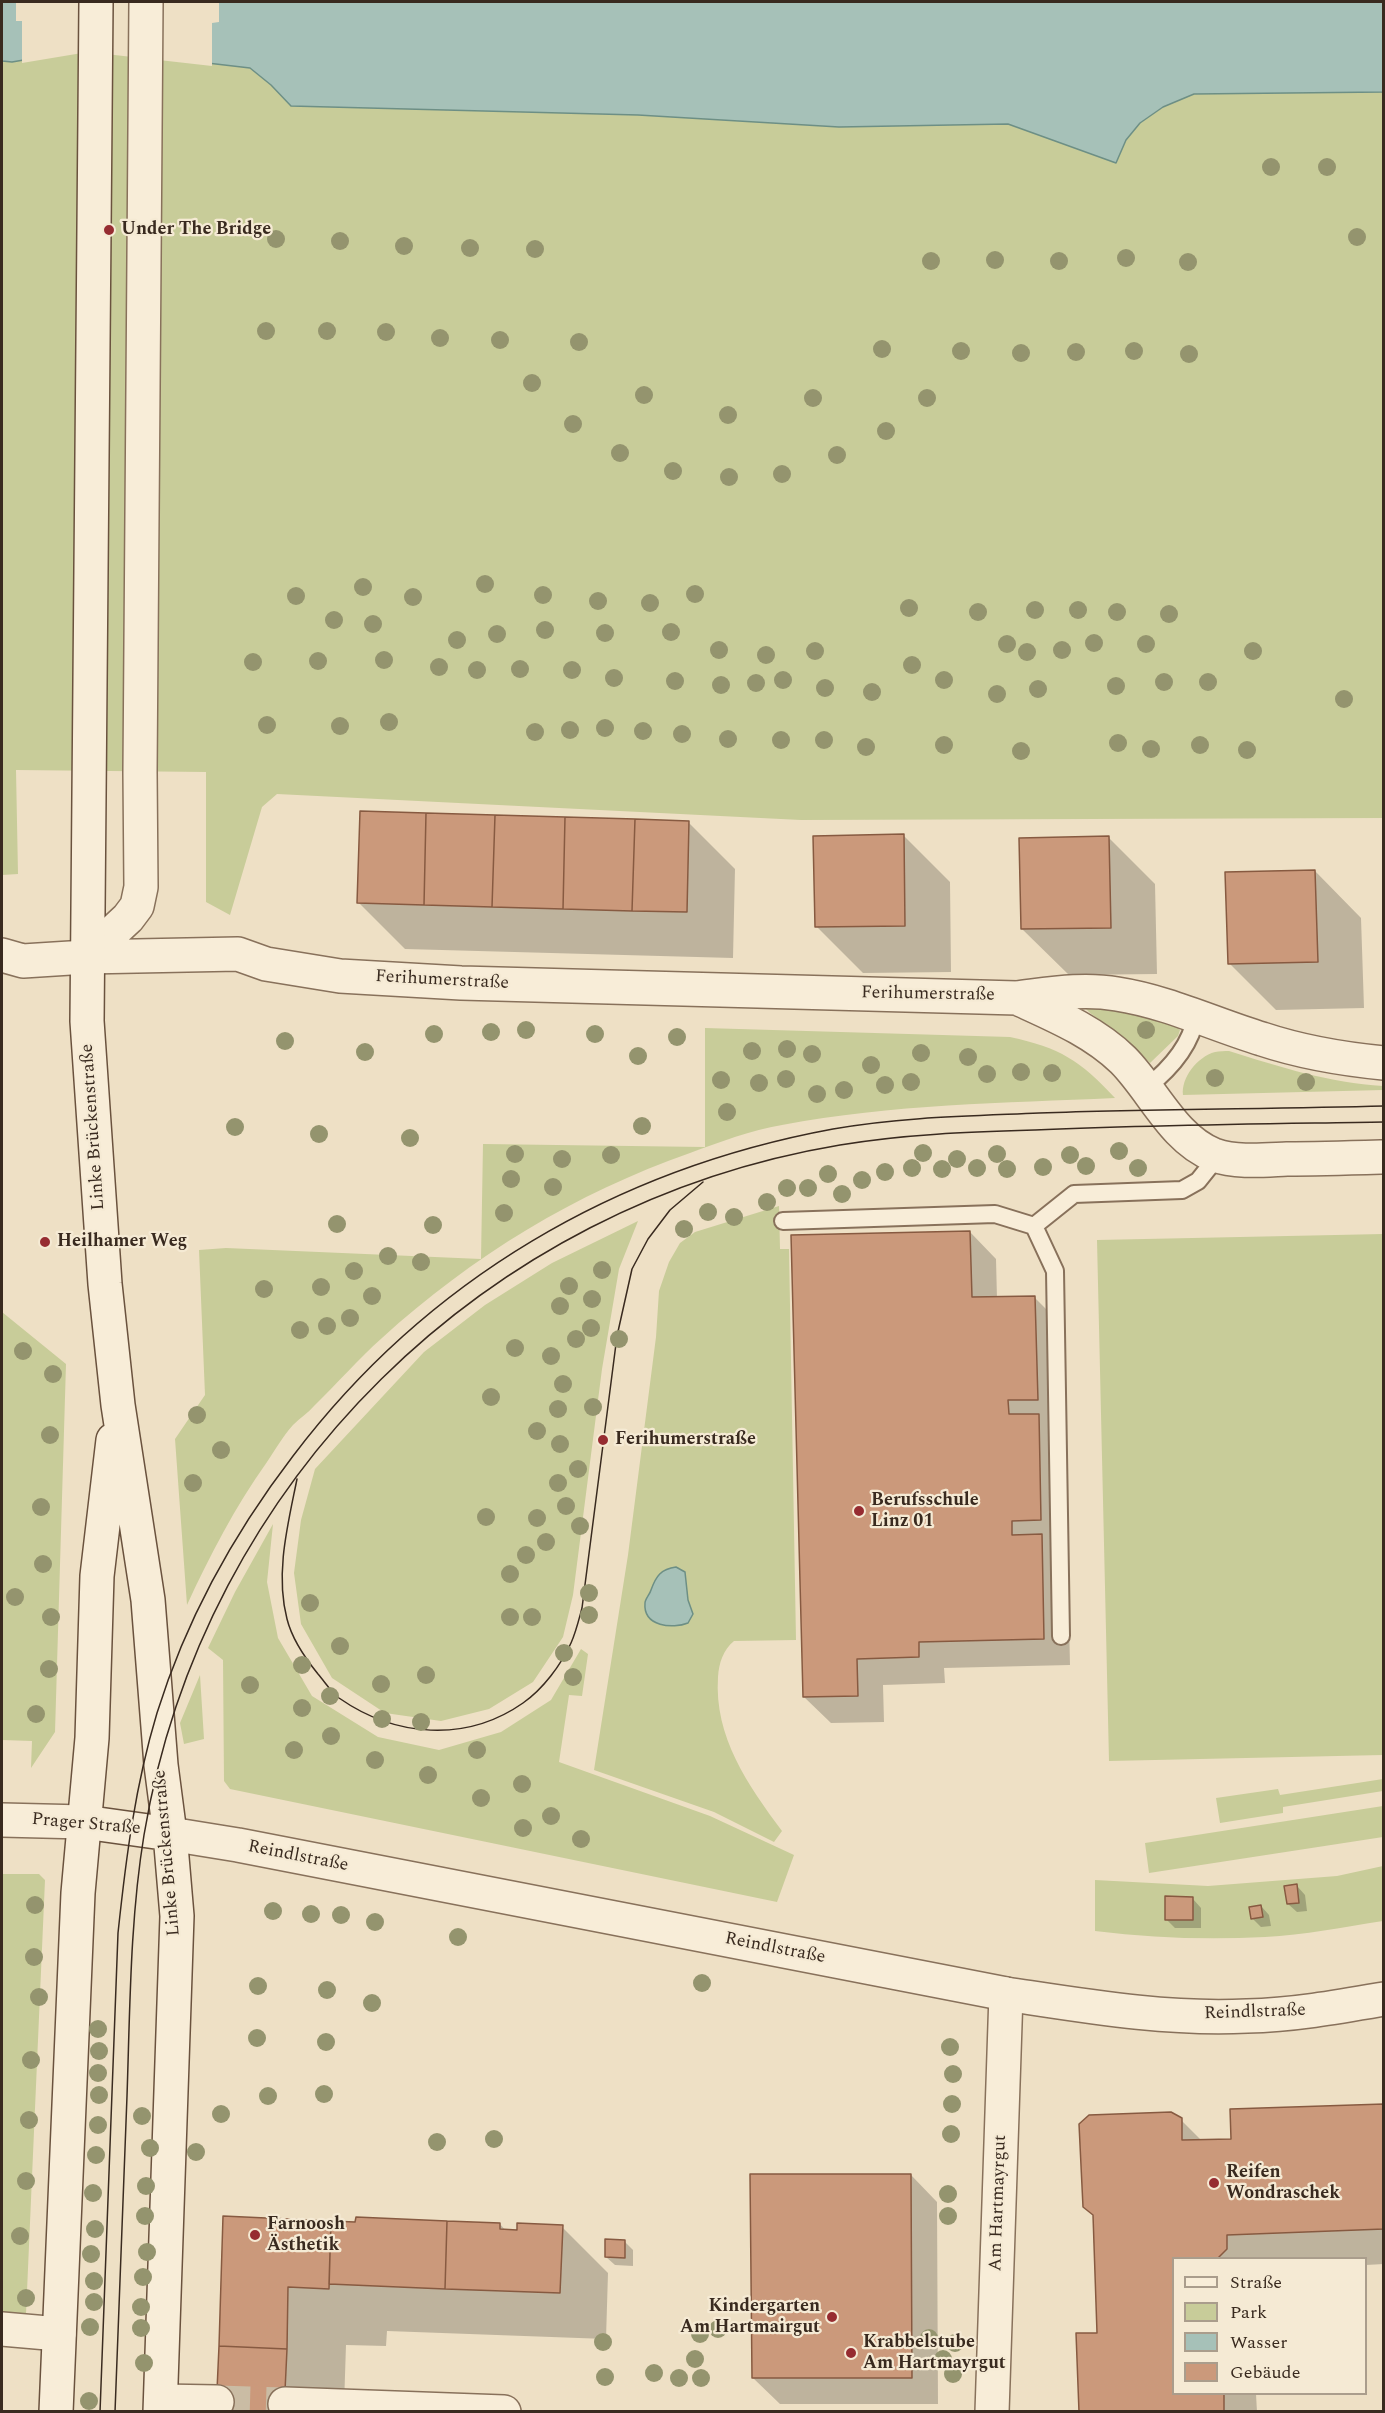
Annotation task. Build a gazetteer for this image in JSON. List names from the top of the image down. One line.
{"streets":{"street":["Ferihumerstraße","Linke Brückenstraße","Prager Straße","Reindlstraße","Am Hartmayrgut"]},"crossings":[["Ferihumerstraße","Linke Brückenstraße"],["Linke Brückenstraße","Prager Straße"],["Linke Brückenstraße","Reindlstraße"],["Prager Straße","Reindlstraße"],["Reindlstraße","Am Hartmayrgut"]],"places":["Under The Bridge","Heilhamer Weg","Ferihumerstraße","Berufsschule Linz 01","Reifen Wondraschek","Farnoosh Ästhetik","Kindergarten Am Hartmairgut","Krabbelstube Am Hartmayrgut"],"legend":["Straße","Park","Wasser","Gebäude"]}
